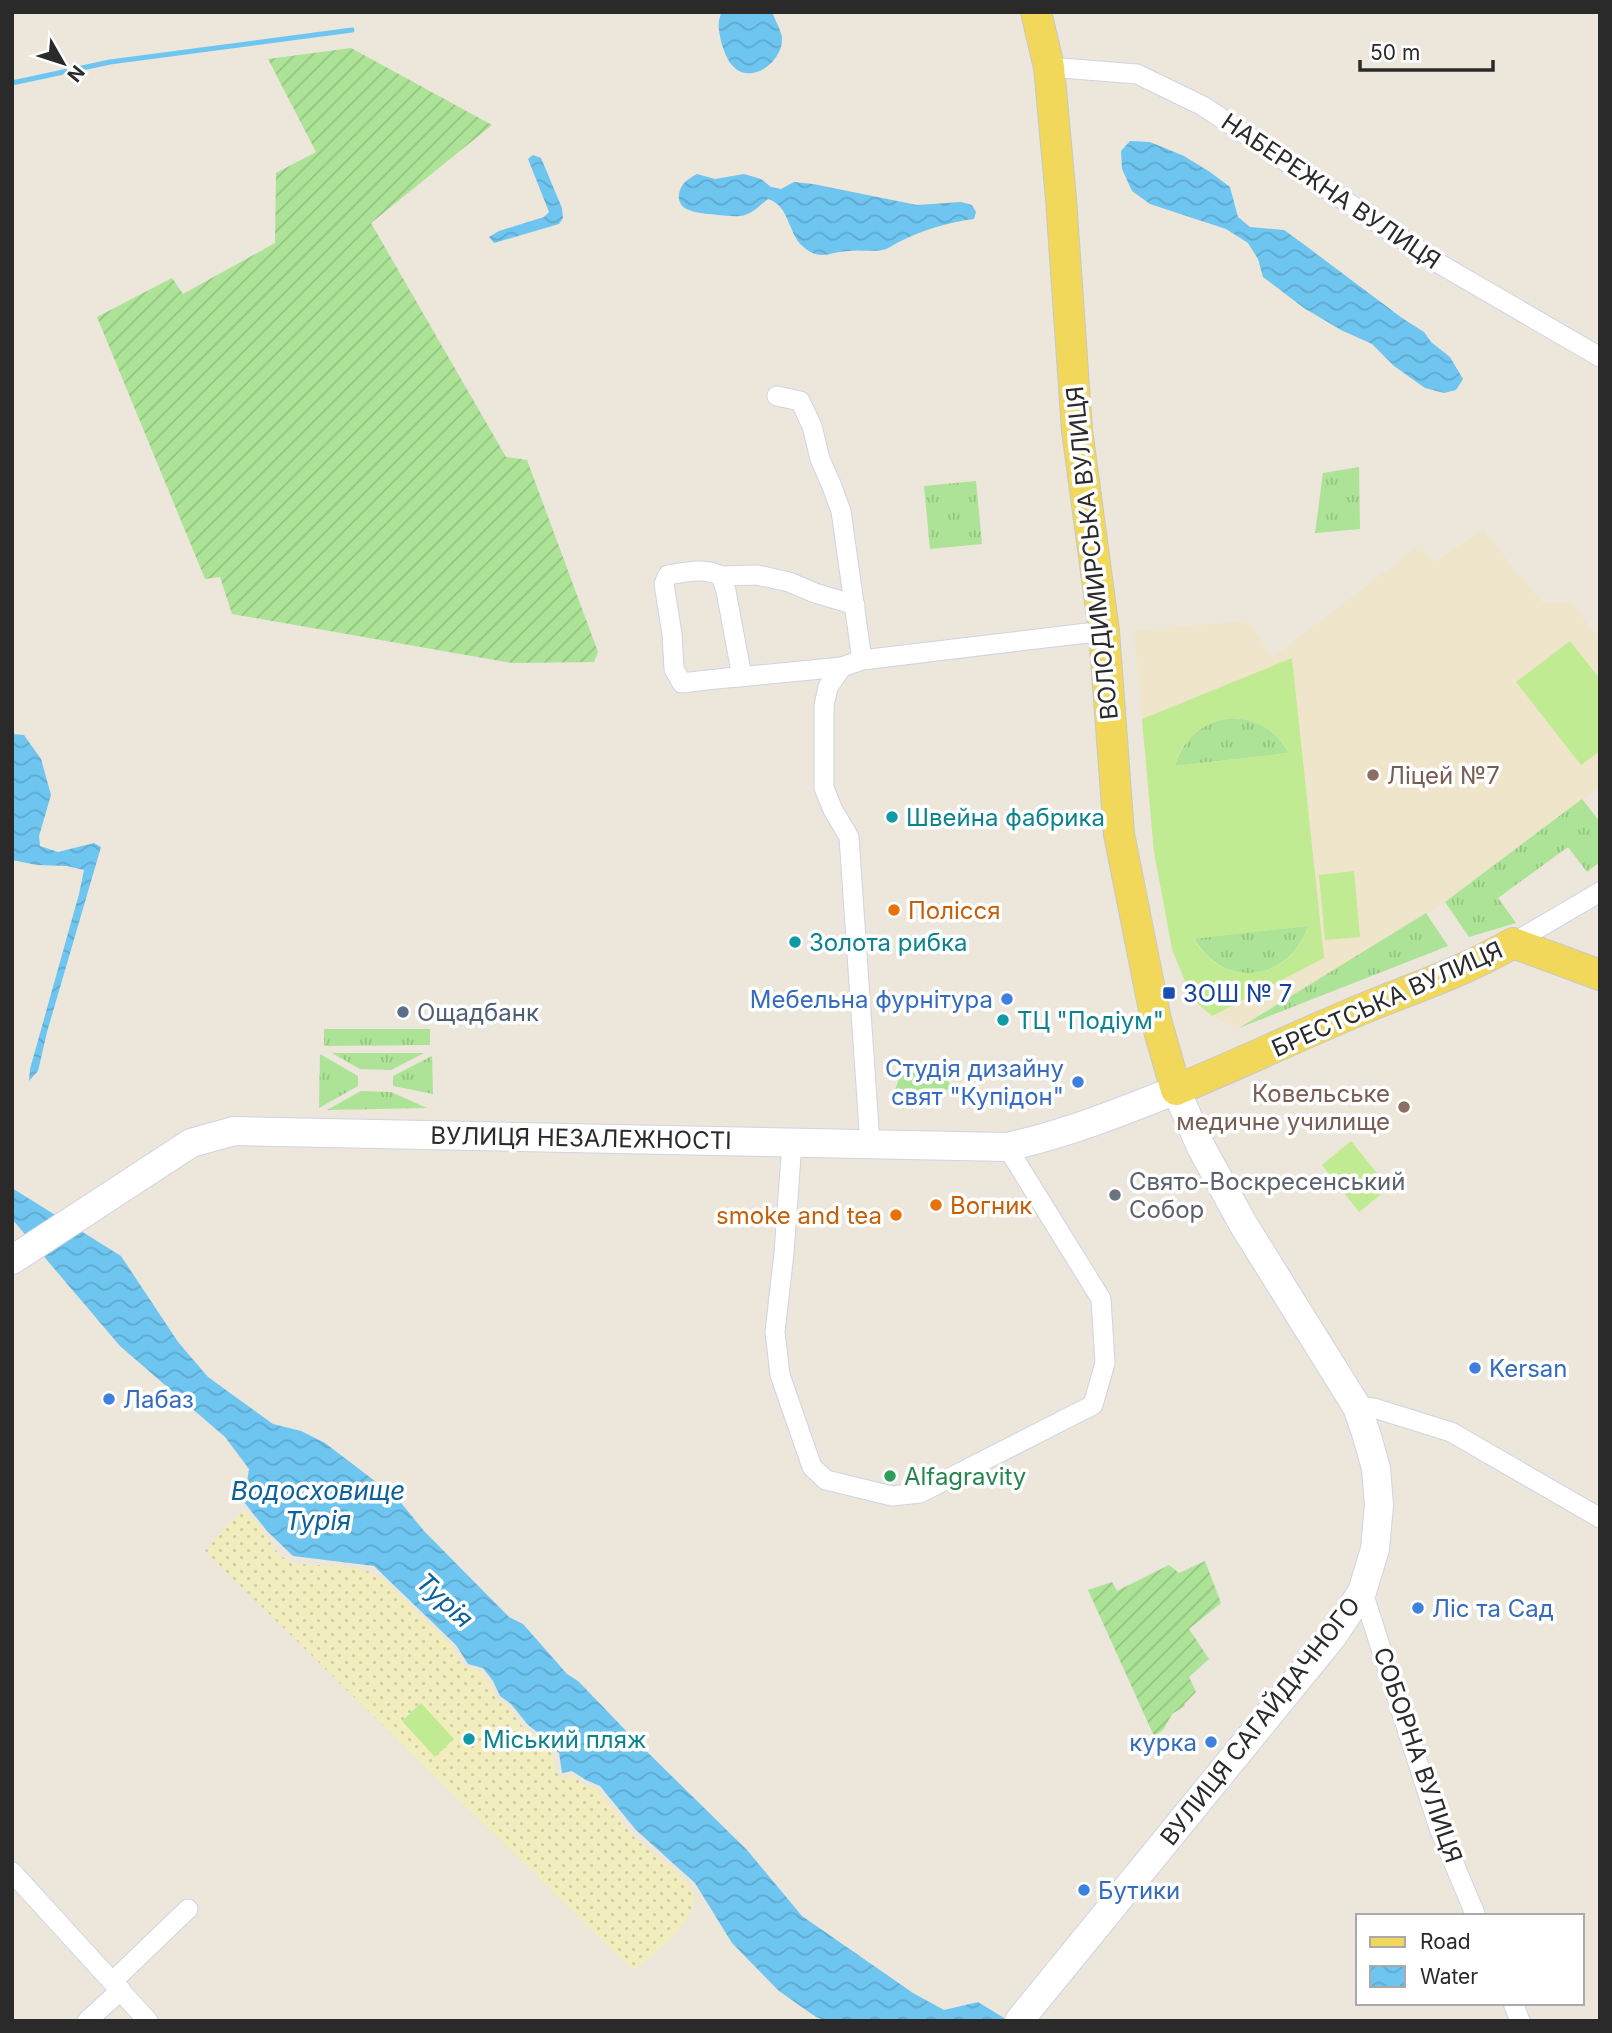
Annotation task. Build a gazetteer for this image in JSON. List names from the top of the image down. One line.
{"streets":{"main road":["ВОЛОДИМИРСЬКА ВУЛИЦЯ","БРЕСТСЬКА ВУЛИЦЯ","ВУЛИЦЯ НЕЗАЛЕЖНОСТІ","ВУЛИЦЯ САГАЙДАЧНОГО"],"street":["НАБЕРЕЖНА ВУЛИЦЯ","СОБОРНА ВУЛИЦЯ"]},"crossings":[["НАБЕРЕЖНА ВУЛИЦЯ","ВОЛОДИМИРСЬКА ВУЛИЦЯ"],["ВОЛОДИМИРСЬКА ВУЛИЦЯ","БРЕСТСЬКА ВУЛИЦЯ"],["ВОЛОДИМИРСЬКА ВУЛИЦЯ","ВУЛИЦЯ НЕЗАЛЕЖНОСТІ"],["ВОЛОДИМИРСЬКА ВУЛИЦЯ","ВУЛИЦЯ САГАЙДАЧНОГО"],["БРЕСТСЬКА ВУЛИЦЯ","ВУЛИЦЯ НЕЗАЛЕЖНОСТІ"],["БРЕСТСЬКА ВУЛИЦЯ","ВУЛИЦЯ САГАЙДАЧНОГО"],["ВУЛИЦЯ НЕЗАЛЕЖНОСТІ","ВУЛИЦЯ САГАЙДАЧНОГО"],["ВУЛИЦЯ САГАЙДАЧНОГО","СОБОРНА ВУЛИЦЯ"]],"water":["Водосховище Турія","Турія"],"places":{"other":["Ліцей №7","Швейна фабрика","Полісся","Золота рибка","Мебельна фурнітура","Ощадбанк","ТЦ \"Подіум\"","Студія дизайну свят \"Купідон\"","Ковельське медичне училище","Свято-Воскресенський Собор","Вогник","smoke and tea","Kersan","Лабаз","Alfagravity","Ліс та Сад","Міський пляж","курка","Бутики"],"transit":["ЗОШ № 7"]},"legend":["Road","Water"],"scale_bar":"50 m","north":"bottom right"}
